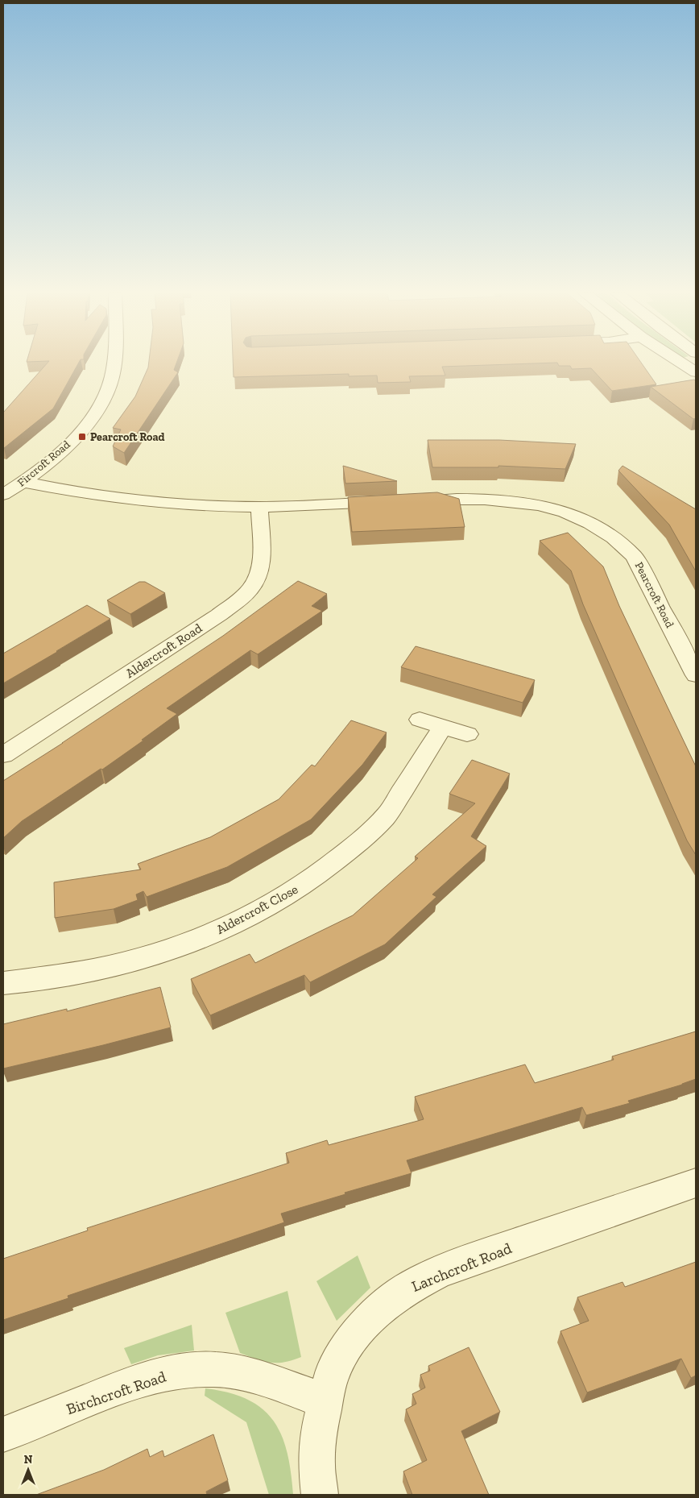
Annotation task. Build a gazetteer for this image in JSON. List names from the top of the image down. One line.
{"streets":{"street":["Fircroft Road","Pearcroft Road","Aldercroft Road","Aldercroft Close","Larchcroft Road","Birchcroft Road"]},"crossings":[["Fircroft Road","Pearcroft Road"],["Pearcroft Road","Aldercroft Road"],["Larchcroft Road","Birchcroft Road"]],"places":{"transit":["Pearcroft Road"]},"north":"top"}
